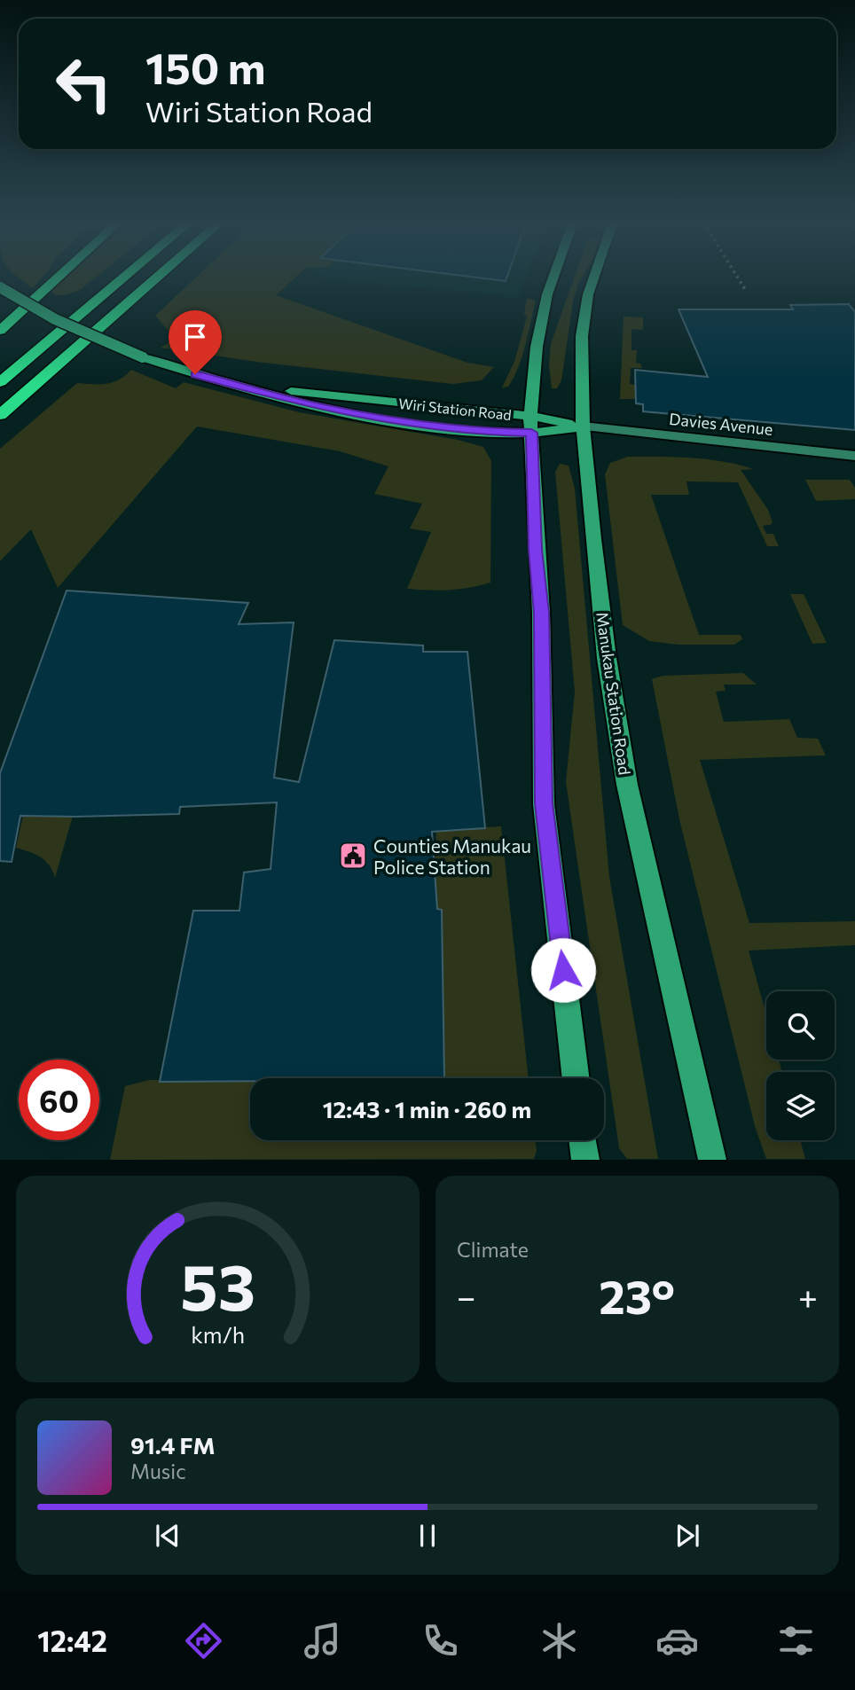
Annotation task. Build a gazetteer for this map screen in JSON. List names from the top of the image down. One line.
{"streets":{"main road":["Wiri Station Road","Davies Avenue","Manukau Station Road"]},"crossings":[["Wiri Station Road","Davies Avenue"],["Wiri Station Road","Manukau Station Road"],["Davies Avenue","Manukau Station Road"]],"places":{"public building":["Counties Manukau Police Station"]},"page":{"turn":["150 m","Wiri Station Road"],"limit":"60","trip":"12:43 · 1 min · 260 m","tile":"Climate","heat":["−","23°","+"],"song":["91.4 FM","Music"],"tabs":"12:42","gauge":["53","km/h"]}}
